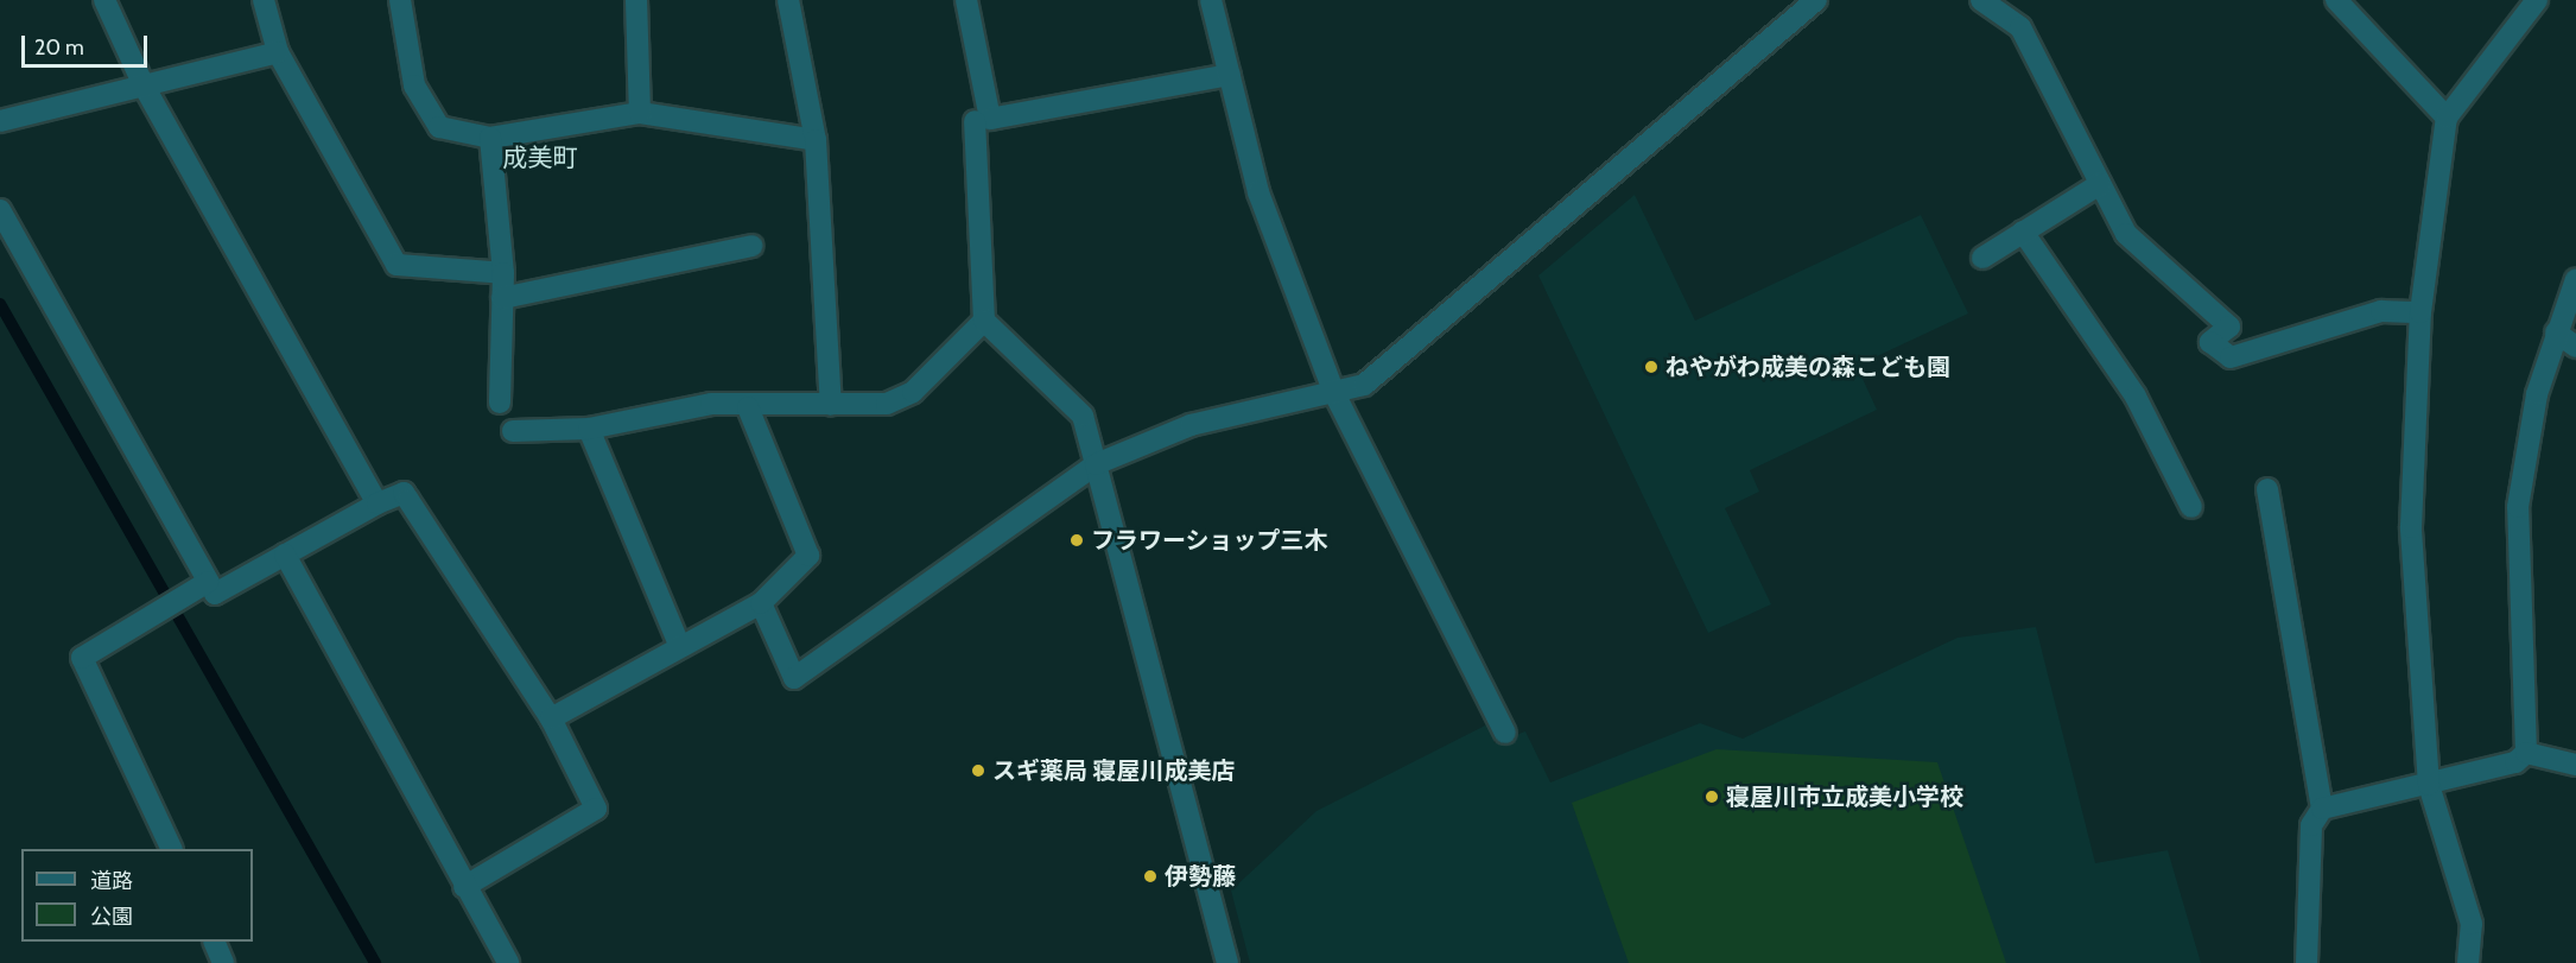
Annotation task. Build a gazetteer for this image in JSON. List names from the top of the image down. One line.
{"districts":["成美町"],"places":["ねやがわ成美の森こども園","フラワーショップ三木","スギ薬局 寝屋川成美店","寝屋川市立成美小学校","伊勢藤"],"legend":["道路","公園"],"scale_bar":"20 m"}
